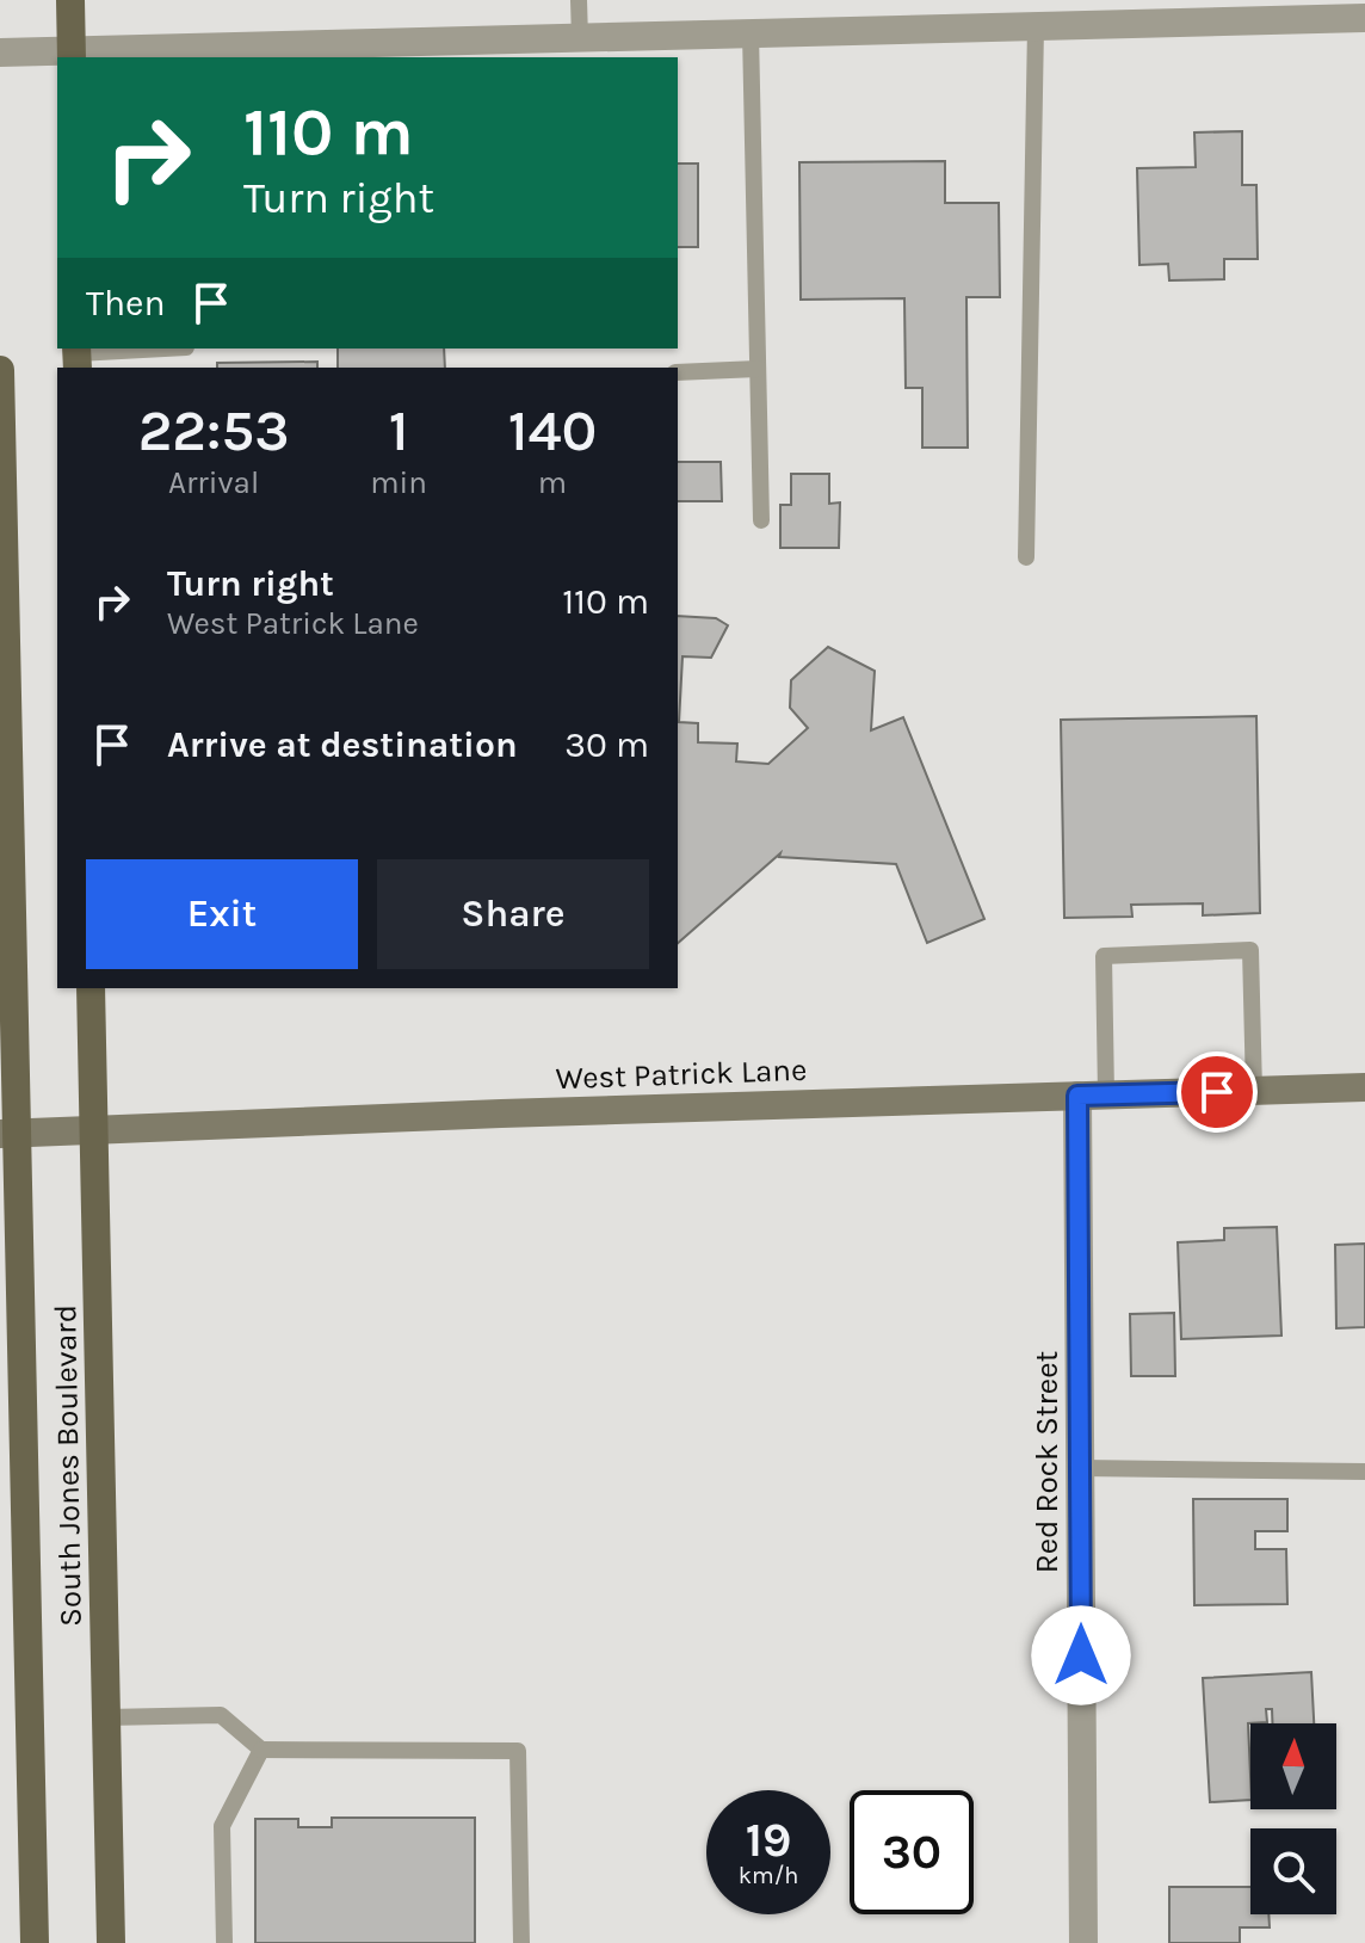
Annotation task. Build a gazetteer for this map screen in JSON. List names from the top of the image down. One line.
{"streets":{"main road":["South Jones Boulevard"],"street":["West Patrick Lane","Red Rock Street"]},"crossings":[["West Patrick Lane","Red Rock Street"],["West Patrick Lane","South Jones Boulevard"]],"north":"top","page":{"turn":["110 m","Turn right"],"then":"Then","eta":["22:53","Arrival","1","min","140","m"],"list":[{"name":"Turn right","note":"West Patrick Lane","value":"110 m"},{"name":"Arrive at destination","value":"30 m"}],"buttons":["Exit","Share"],"speed":"19 km/h","limit":"30"}}
